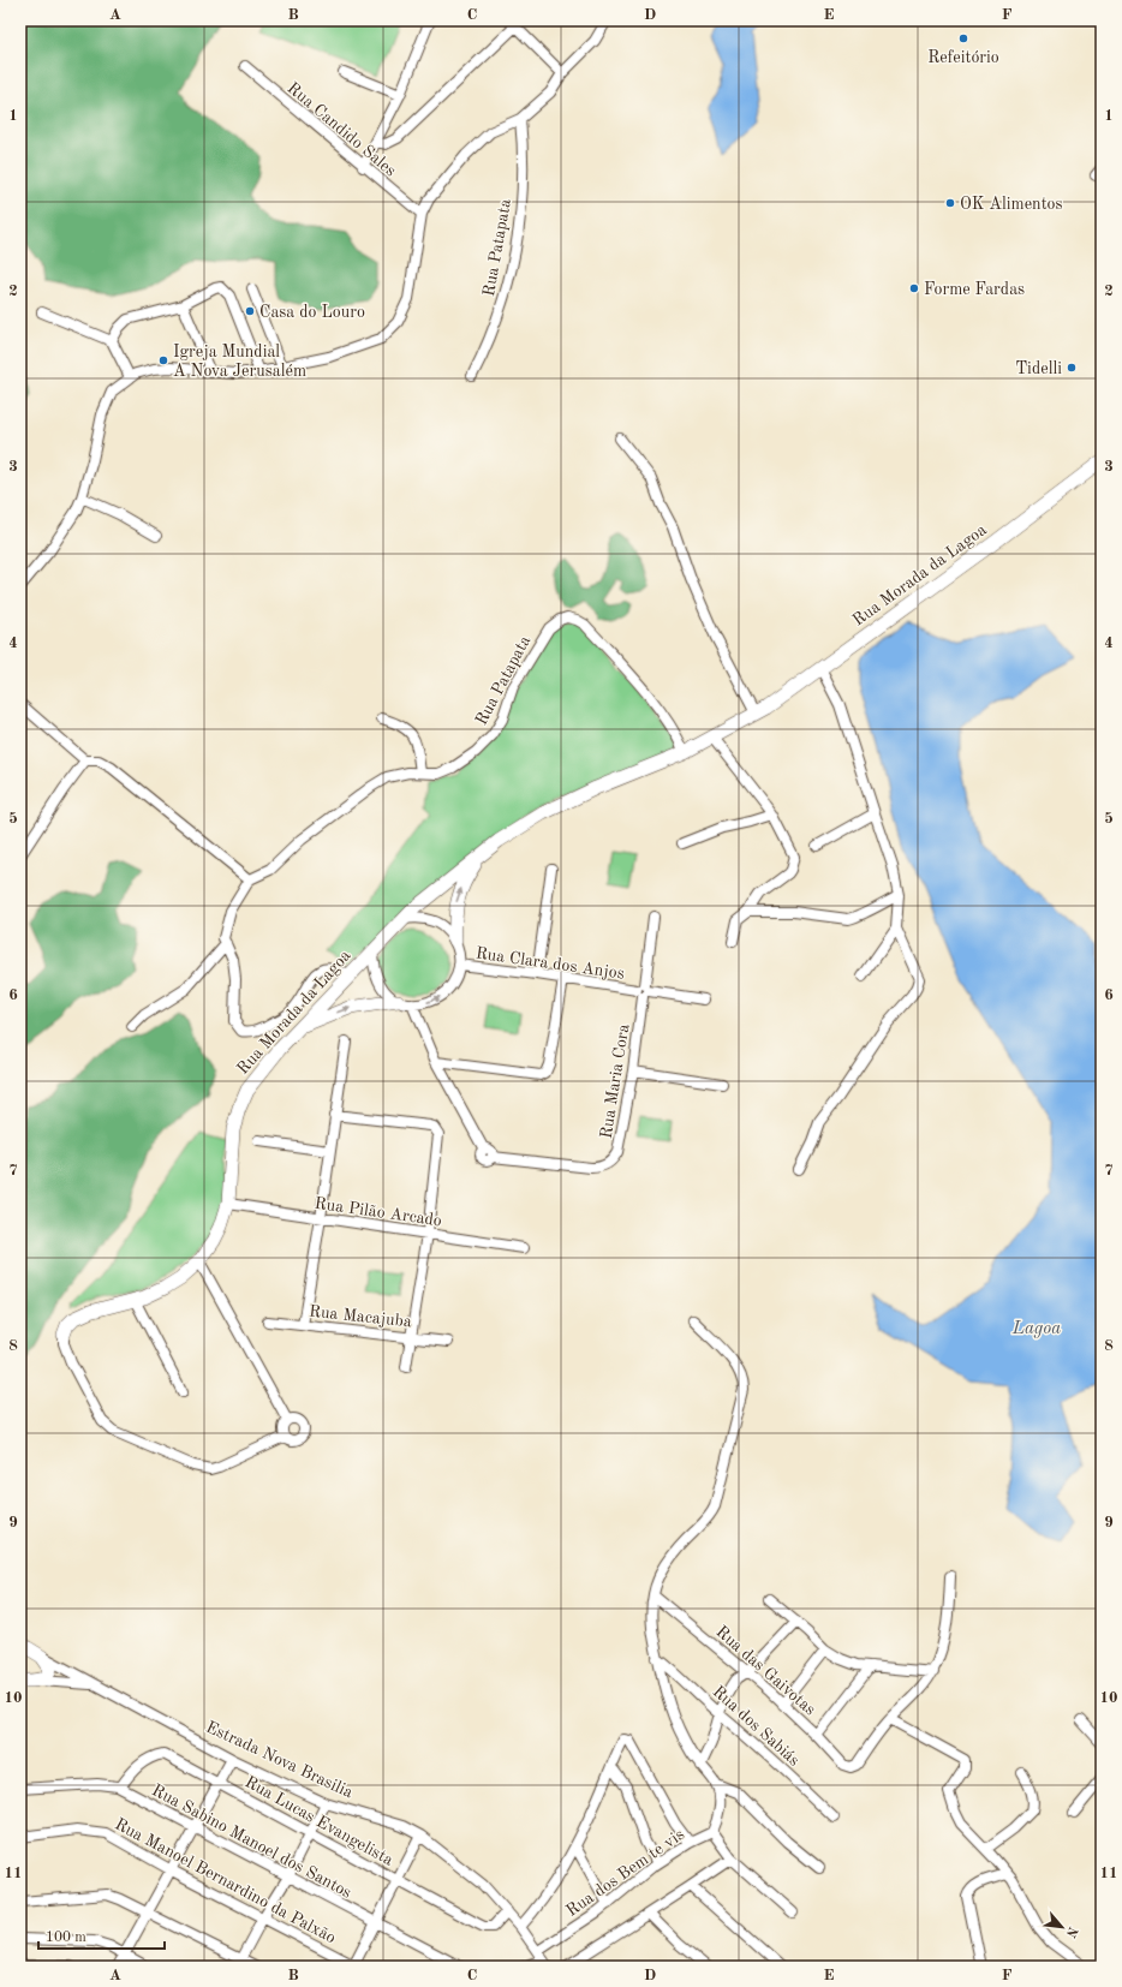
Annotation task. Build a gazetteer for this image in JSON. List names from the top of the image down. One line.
{"streets":{"street":["Rua Candido Sales","Rua Patapata","Rua Morada da Lagoa","Rua Clara dos Anjos","Rua Maria Cora","Rua Pilão Arcado","Rua Macajuba","Rua das Gaivotas","Rua dos Sabiás","Estrada Nova Brasilia","Rua Lucas Evangelista","Rua Sabino Manoel dos Santos","Rua dos Bem te vis","Rua Manoel Bernardino da Palxão"]},"crossings":[["Rua Patapata","Rua Morada da Lagoa"],["Rua Morada da Lagoa","Rua Clara dos Anjos"],["Rua Morada da Lagoa","Rua Pilão Arcado"],["Rua Clara dos Anjos","Rua Maria Cora"],["Estrada Nova Brasilia","Rua Lucas Evangelista"],["Estrada Nova Brasilia","Rua dos Bem te vis"],["Rua Lucas Evangelista","Rua Sabino Manoel dos Santos"]],"water":["Lagoa"],"places":["Refeitório","OK Alimentos","Forme Fardas","Casa do Louro","Igreja Mundial A Nova Jerusalém","Tidelli"],"scale_bar":"100 m","north":"bottom right","grid":{"columns":["A","B","C","D","E","F"],"rows":["1","2","3","4","5","6","7","8","9","10","11"]}}
